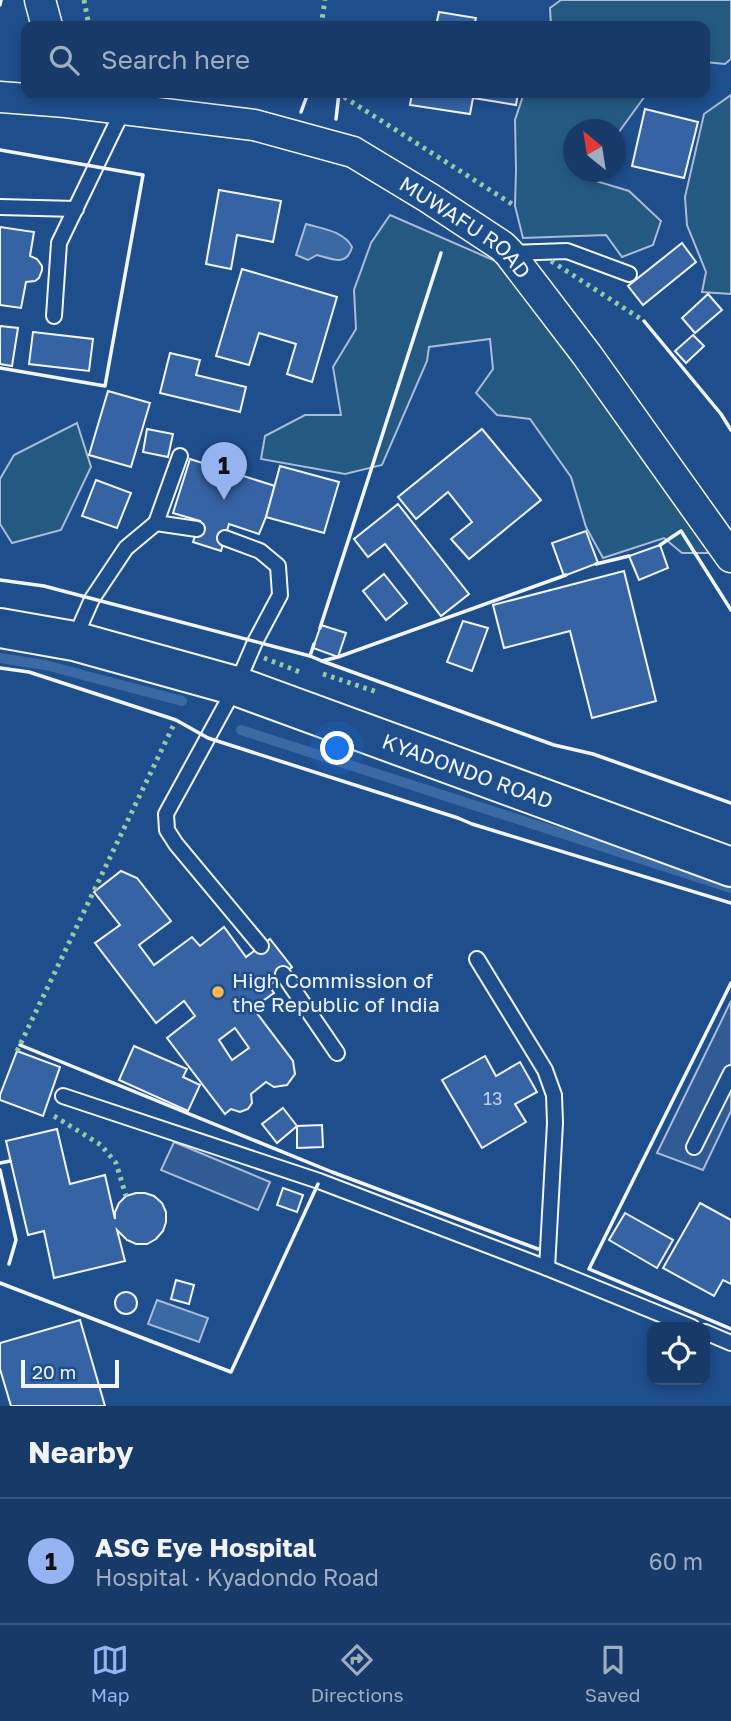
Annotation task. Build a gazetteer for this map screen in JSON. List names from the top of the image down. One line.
{"streets":{"main road":["KYADONDO ROAD"],"street":["MUWAFU ROAD"]},"places":["High Commission of the Republic of India"],"house_numbers":["13"],"scale_bar":"20 m","north":"top left","page":{"search":"Search here","pins":"1","scale":"20 m","heading":"Nearby","list":[{"mark":"1","name":"ASG Eye Hospital","note":"Hospital · Kyadondo Road","value":"60 m"}],"nav":["Map","Directions","Saved"]}}
